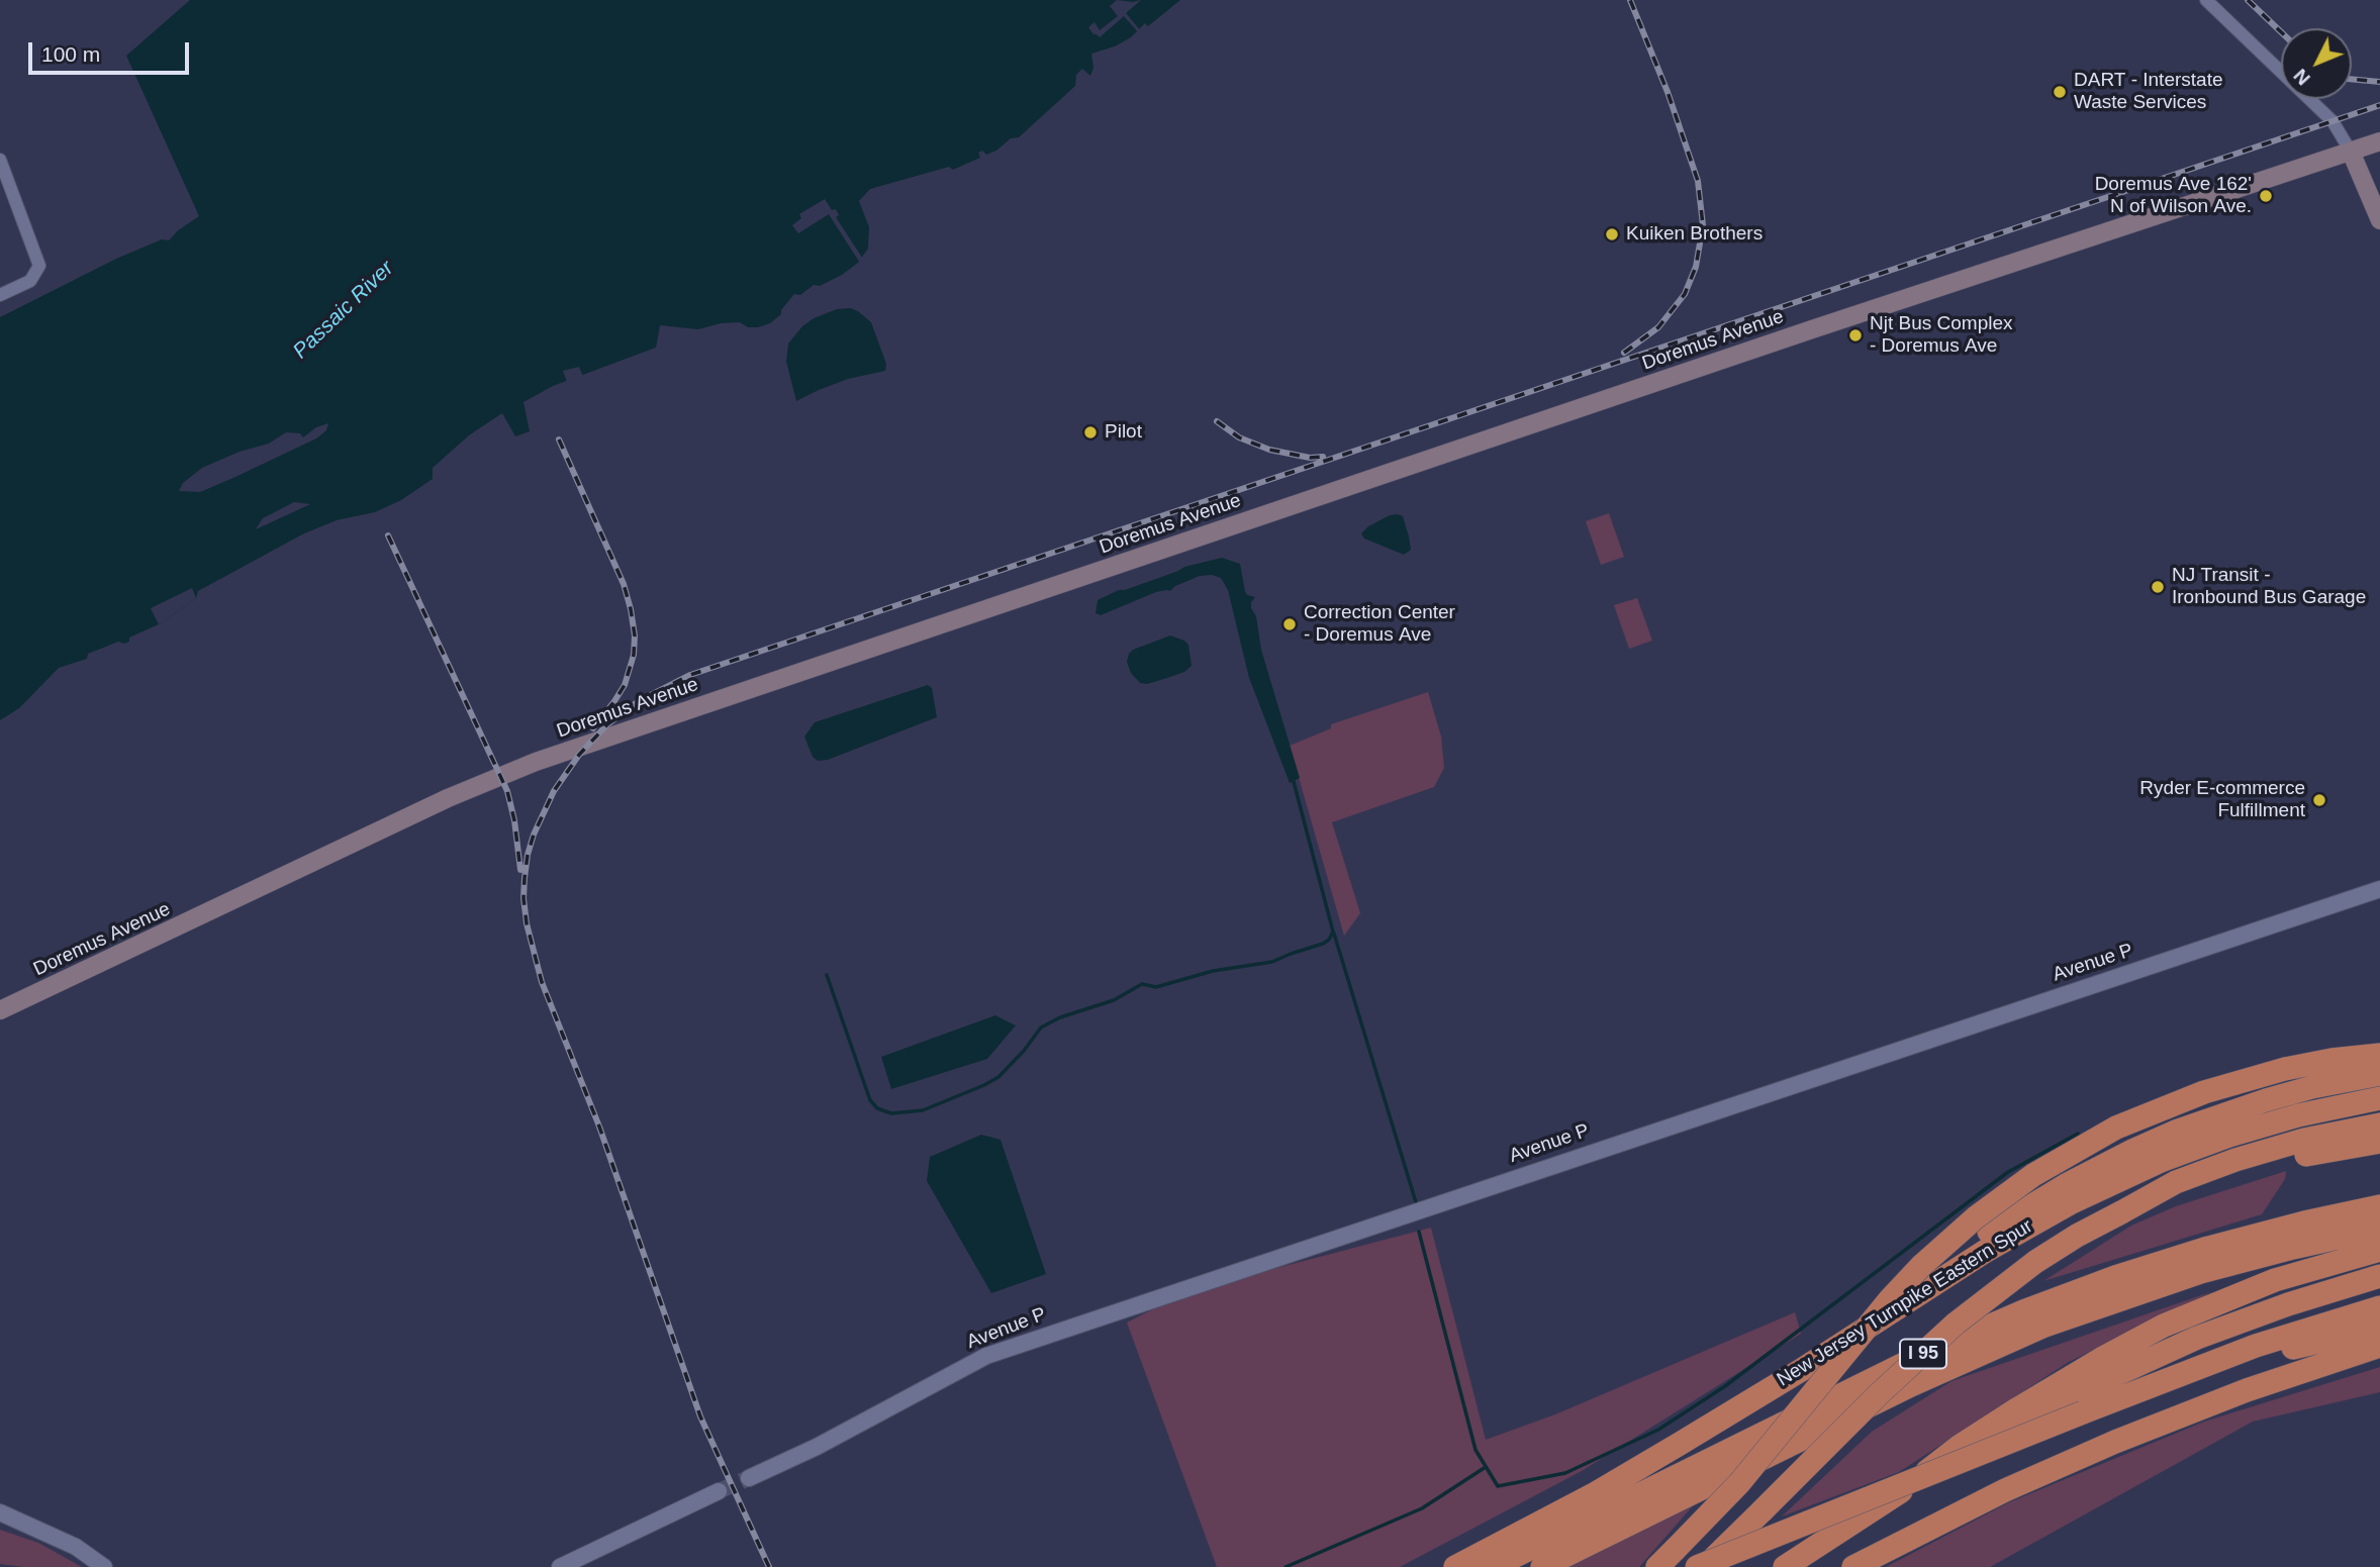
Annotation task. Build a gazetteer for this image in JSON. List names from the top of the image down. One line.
{"streets":{"highway":["New Jersey Turnpike Eastern Spur","I 95"],"main road":["Doremus Avenue"],"street":["Avenue P"]},"water":["Passaic River"],"places":["DART - Interstate Waste Services","Doremus Ave 162' N of Wilson Ave.","Kuiken Brothers","Njt Bus Complex - Doremus Ave","Pilot","NJ Transit - Ironbound Bus Garage","Correction Center - Doremus Ave","Ryder E-commerce Fulfillment"],"scale_bar":"100 m","north":"bottom left"}
